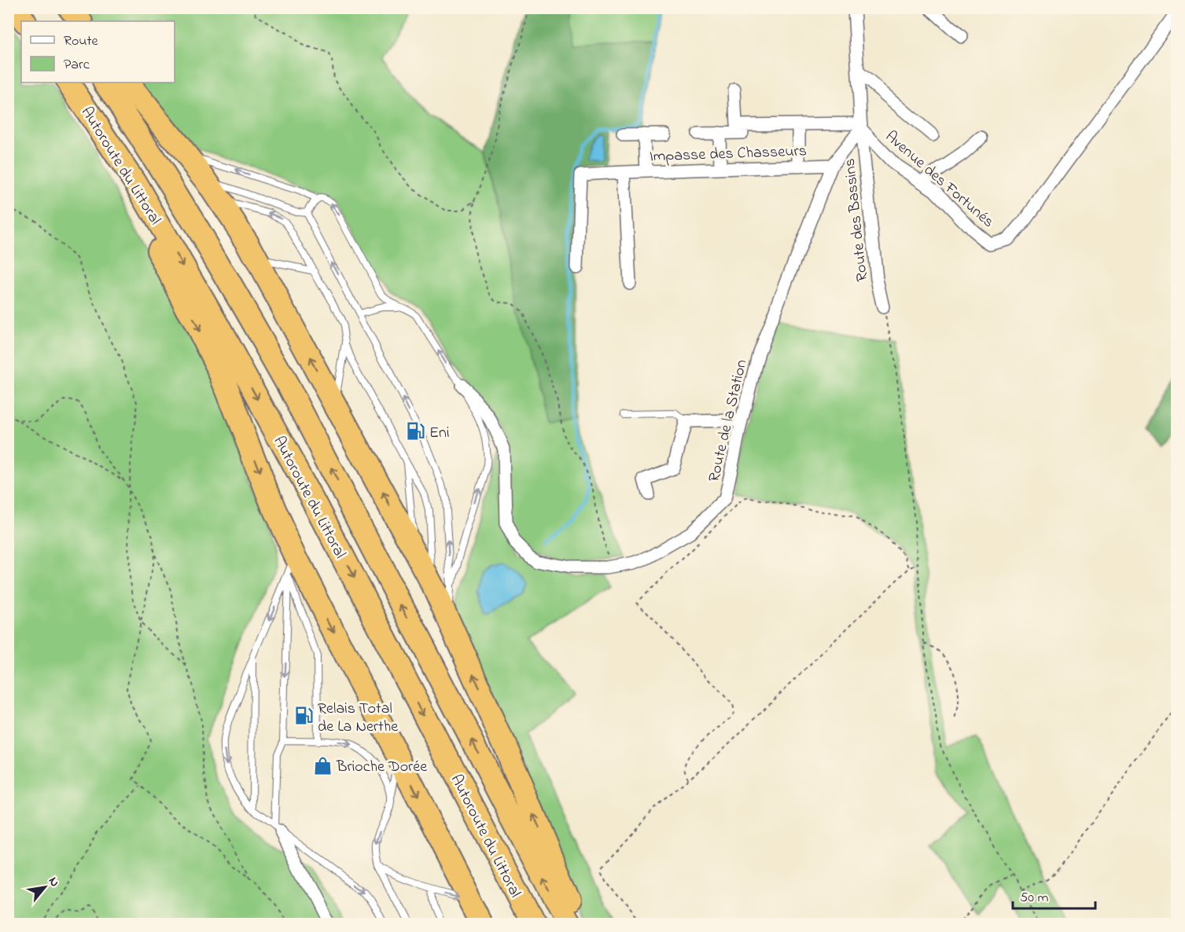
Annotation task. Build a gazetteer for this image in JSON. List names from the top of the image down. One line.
{"streets":{"highway":["Autoroute du Littoral"],"street":["Impasse des Chasseurs","Avenue des Fortunés","Route des Bassins","Route de la Station"]},"crossings":[["Impasse des Chasseurs","Route de la Station"],["Avenue des Fortunés","Route des Bassins"],["Avenue des Fortunés","Route de la Station"],["Route des Bassins","Route de la Station"]],"places":{"fuel station":["Eni","Relais Total de La Nerthe"],"shop":["Brioche Dorée"]},"legend":["Route","Parc"],"scale_bar":"50 m","north":"top right"}
